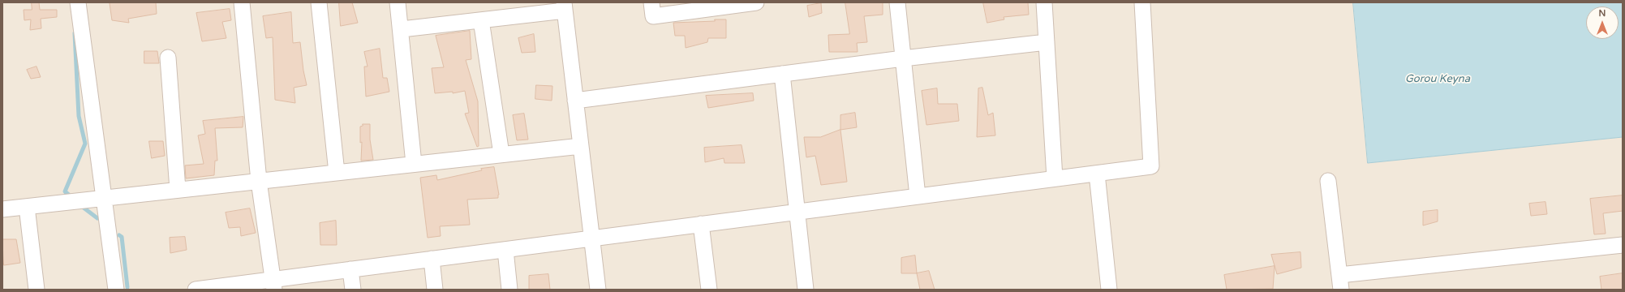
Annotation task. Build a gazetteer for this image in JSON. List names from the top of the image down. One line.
{"water":["Gorou Keyna"],"north":"top"}
